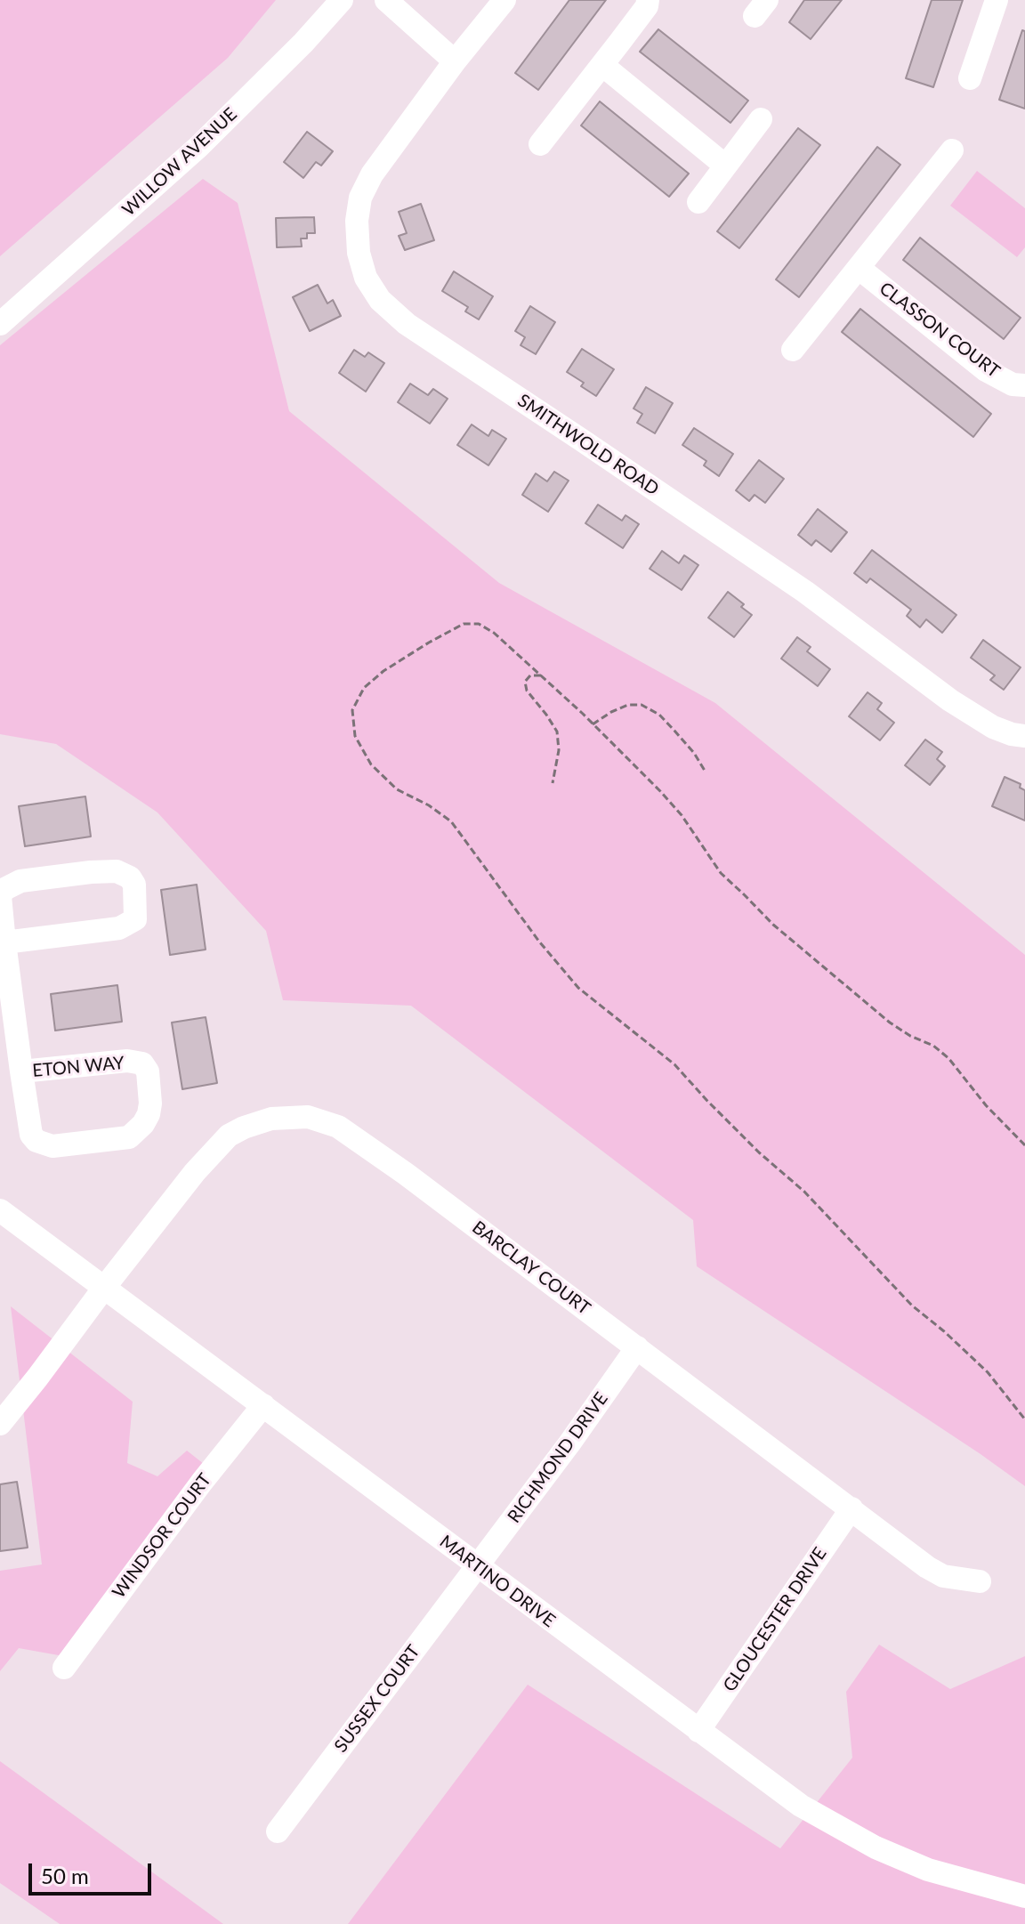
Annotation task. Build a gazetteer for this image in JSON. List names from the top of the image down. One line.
{"streets":{"street":["WILLOW AVENUE","CLASSON COURT","SMITHWOLD ROAD","ETON WAY","BARCLAY COURT","RICHMOND DRIVE","WINDSOR COURT","MARTINO DRIVE","GLOUCESTER DRIVE","SUSSEX COURT"]},"crossings":[["BARCLAY COURT","RICHMOND DRIVE"],["BARCLAY COURT","MARTINO DRIVE"],["BARCLAY COURT","GLOUCESTER DRIVE"],["RICHMOND DRIVE","MARTINO DRIVE"],["RICHMOND DRIVE","SUSSEX COURT"],["WINDSOR COURT","MARTINO DRIVE"],["MARTINO DRIVE","GLOUCESTER DRIVE"],["MARTINO DRIVE","SUSSEX COURT"]],"scale_bar":"50 m"}
